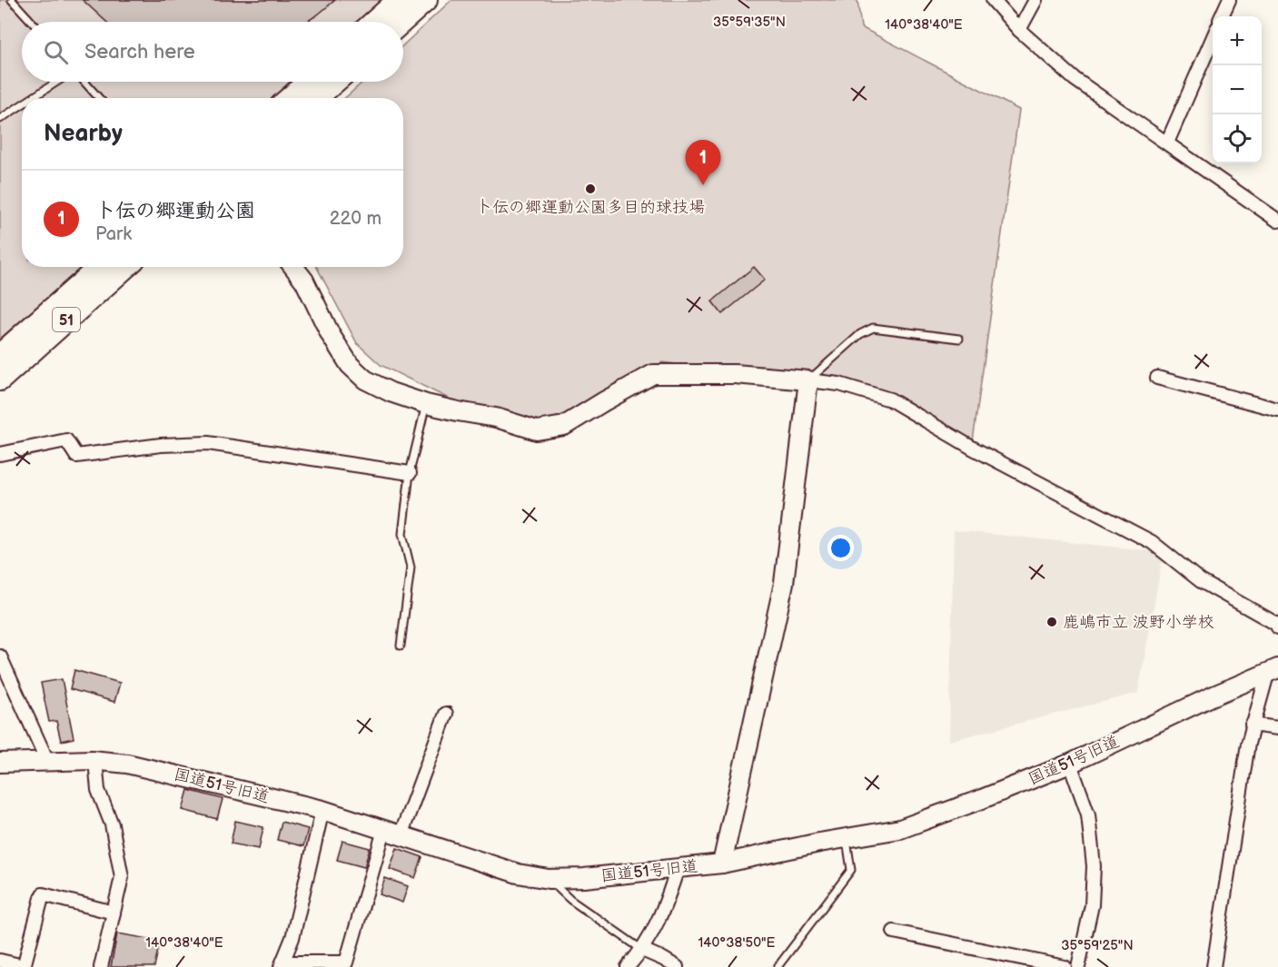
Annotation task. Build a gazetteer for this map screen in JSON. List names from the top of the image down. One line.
{"streets":{"highway":["51"],"street":["国道51号旧道"]},"places":["卜伝の郷運動公園多目的球技場","鹿嶋市立 波野小学校"],"page":{"map_buttons":["+","−"],"search":"Search here","heading":"Nearby","pins":"1","list":[{"mark":"1","name":"卜伝の郷運動公園","note":"Park","value":"220 m"}]},"coordinates":["35°59'35\"N","140°38'40\"E","140°38'50\"E","35°59'25\"N"]}
